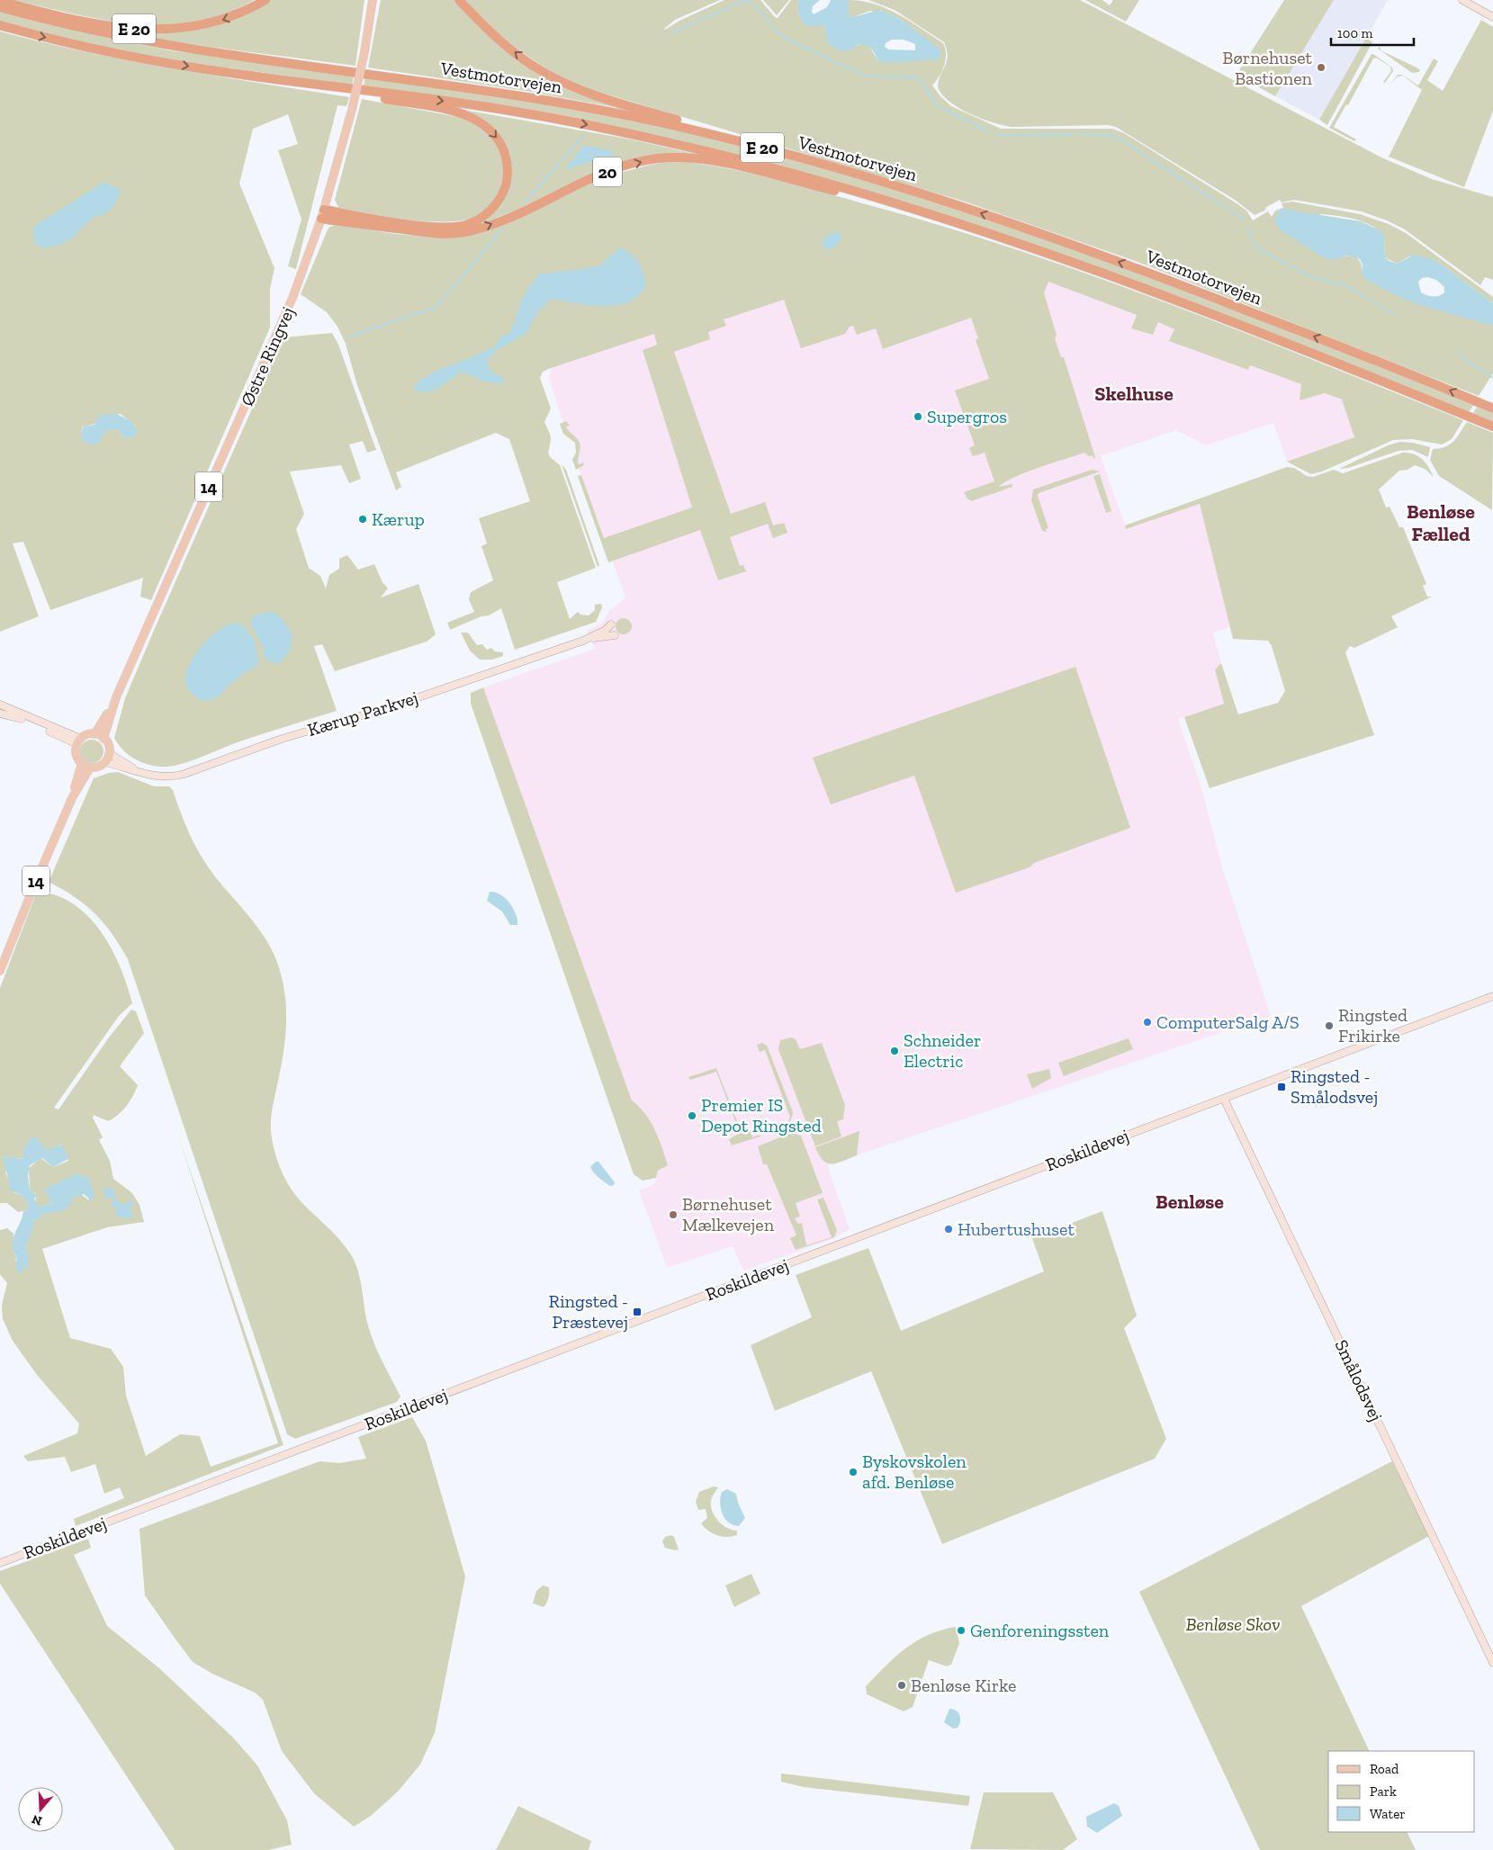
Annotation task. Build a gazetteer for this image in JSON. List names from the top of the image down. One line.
{"streets":{"highway":["E 20","Vestmotorvejen","20"],"main road":["Østre Ringvej","14"],"street":["Kærup Parkvej","Roskildevej","Smålodsvej"]},"crossings":[["Vestmotorvejen","20"],["20","Østre Ringvej"],["Østre Ringvej","14"],["Østre Ringvej","Kærup Parkvej"],["14","Kærup Parkvej"],["Roskildevej","Smålodsvej"]],"districts":["Skelhuse","Benløse Fælled","Benløse"],"parks":["Benløse Skov"],"places":{"other":["Børnehuset Bastionen","Supergros","Kærup","ComputerSalg A/S","Ringsted Frikirke","Schneider Electric","Premier IS Depot Ringsted","Børnehuset Mælkevejen","Hubertushuset","Byskovskolen afd. Benløse","Genforeningssten","Benløse Kirke"],"transit":["Ringsted - Smålodsvej","Ringsted - Præstevej"]},"legend":["Road","Park","Water"],"scale_bar":"100 m","north":"bottom"}
